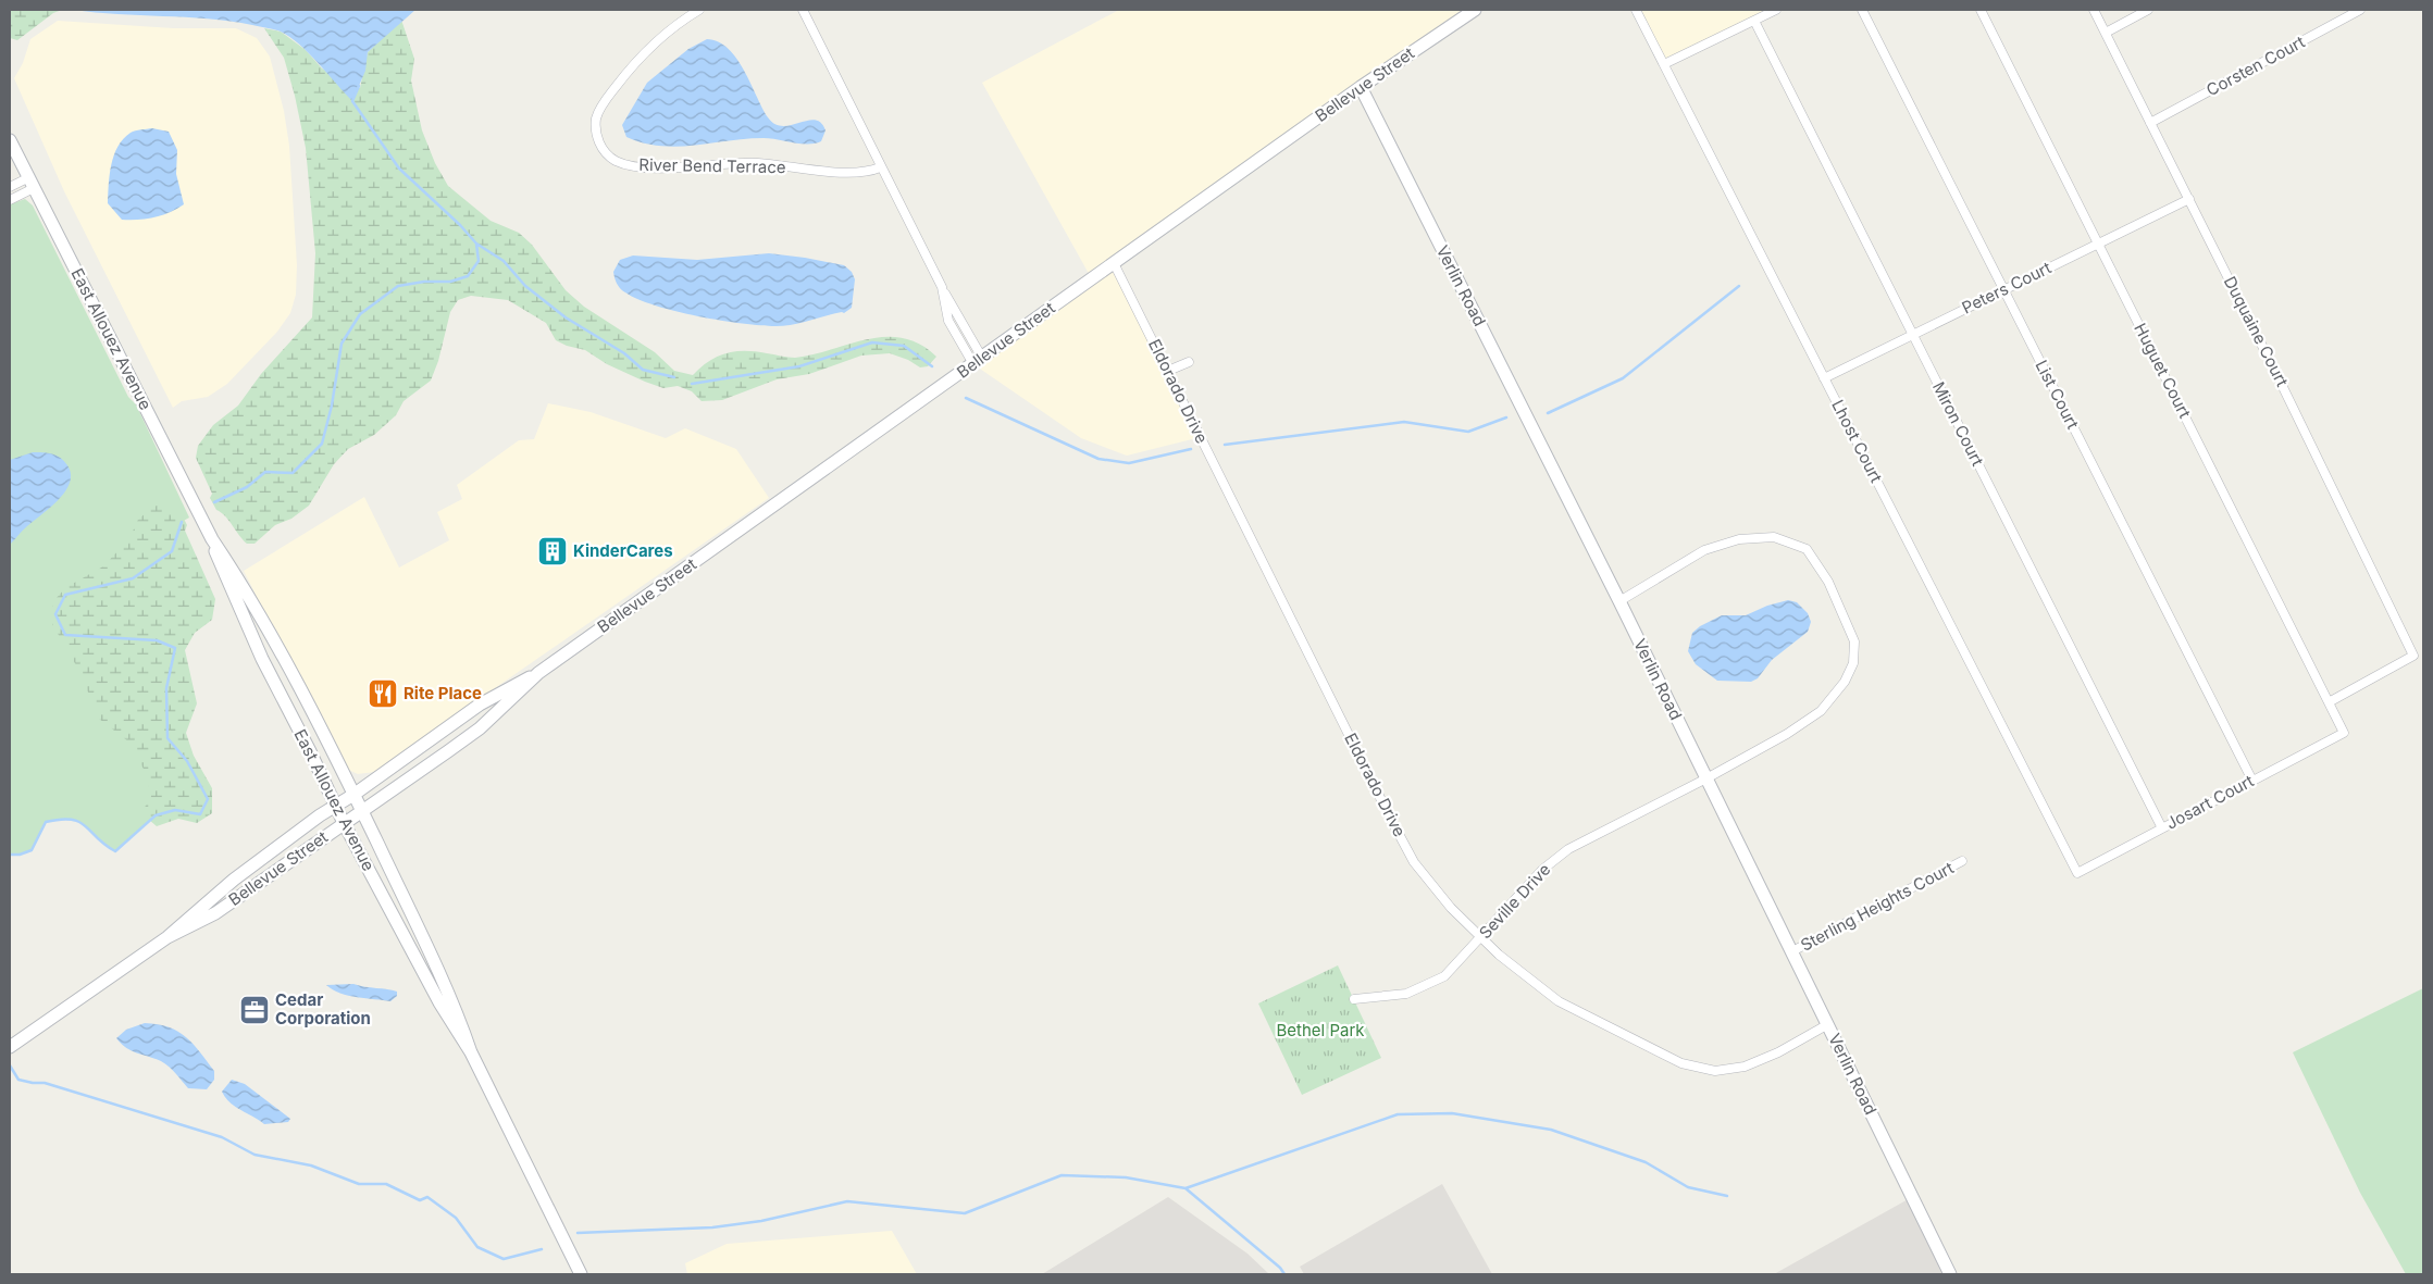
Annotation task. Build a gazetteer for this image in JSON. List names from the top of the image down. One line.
{"streets":{"street":["Corsten Court","Bellevue Street","River Bend Terrace","Verlin Road","Peters Court","Duquaine Court","East Allouez Avenue","Huguet Court","Eldorado Drive","List Court","Miron Court","Lhost Court","Josart Court","Seville Drive","Sterling Heights Court"]},"crossings":[["Corsten Court","Duquaine Court"],["Bellevue Street","Verlin Road"],["Bellevue Street","East Allouez Avenue"],["Bellevue Street","Eldorado Drive"],["Verlin Road","Eldorado Drive"],["Verlin Road","Seville Drive"],["Verlin Road","Sterling Heights Court"],["Peters Court","Duquaine Court"],["Peters Court","Huguet Court"],["Peters Court","List Court"],["Peters Court","Miron Court"],["Peters Court","Lhost Court"],["Duquaine Court","Huguet Court"],["Huguet Court","Josart Court"],["Eldorado Drive","Seville Drive"],["List Court","Josart Court"],["Miron Court","Josart Court"],["Lhost Court","Josart Court"]],"parks":["Bethel Park"],"places":{"building":["KinderCares"],"restaurant":["Rite Place"],"office":["Cedar Corporation"]}}
